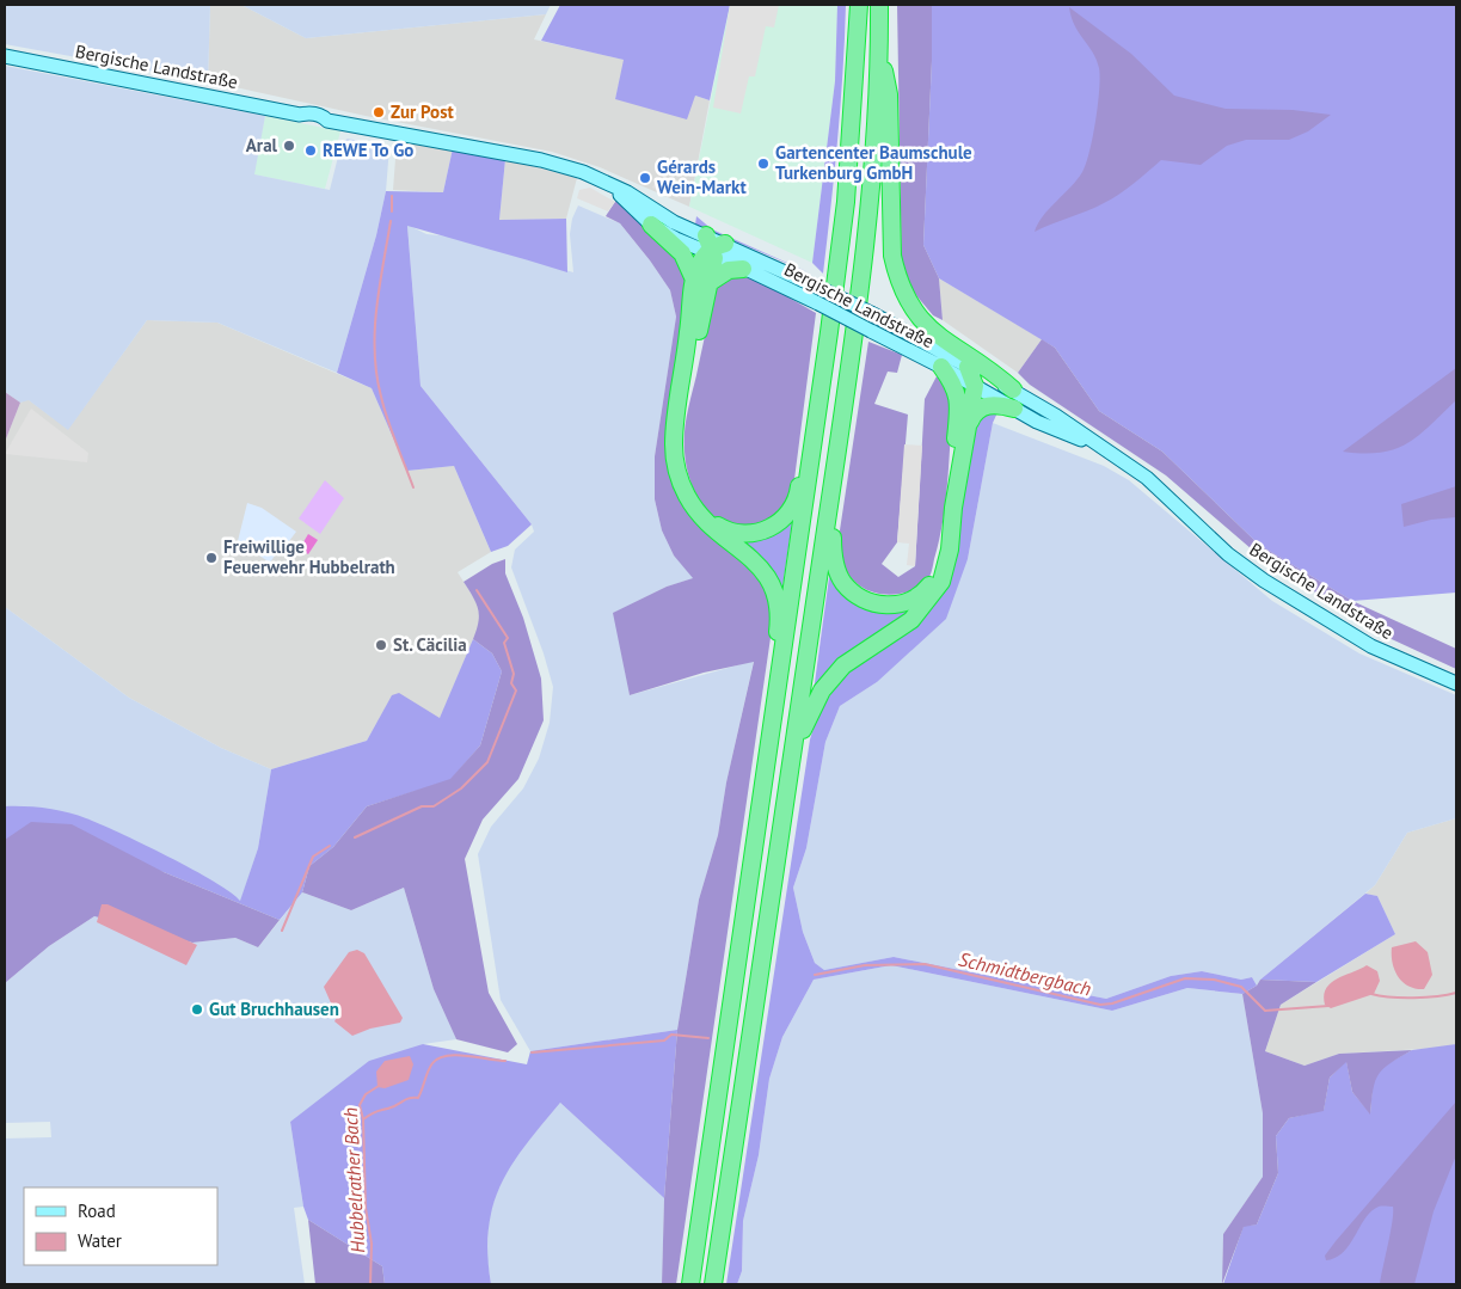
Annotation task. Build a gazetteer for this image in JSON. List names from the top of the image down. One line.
{"streets":{"main road":["Bergische Landstraße"]},"water":["Schmidtbergbach","Hubbelrather Bach"],"places":["Zur Post","Aral","REWE To Go","Gartencenter Baumschule Turkenburg GmbH","Gérards Wein-Markt","Freiwillige Feuerwehr Hubbelrath","St. Cäcilia","Gut Bruchhausen"],"legend":["Road","Water"]}
